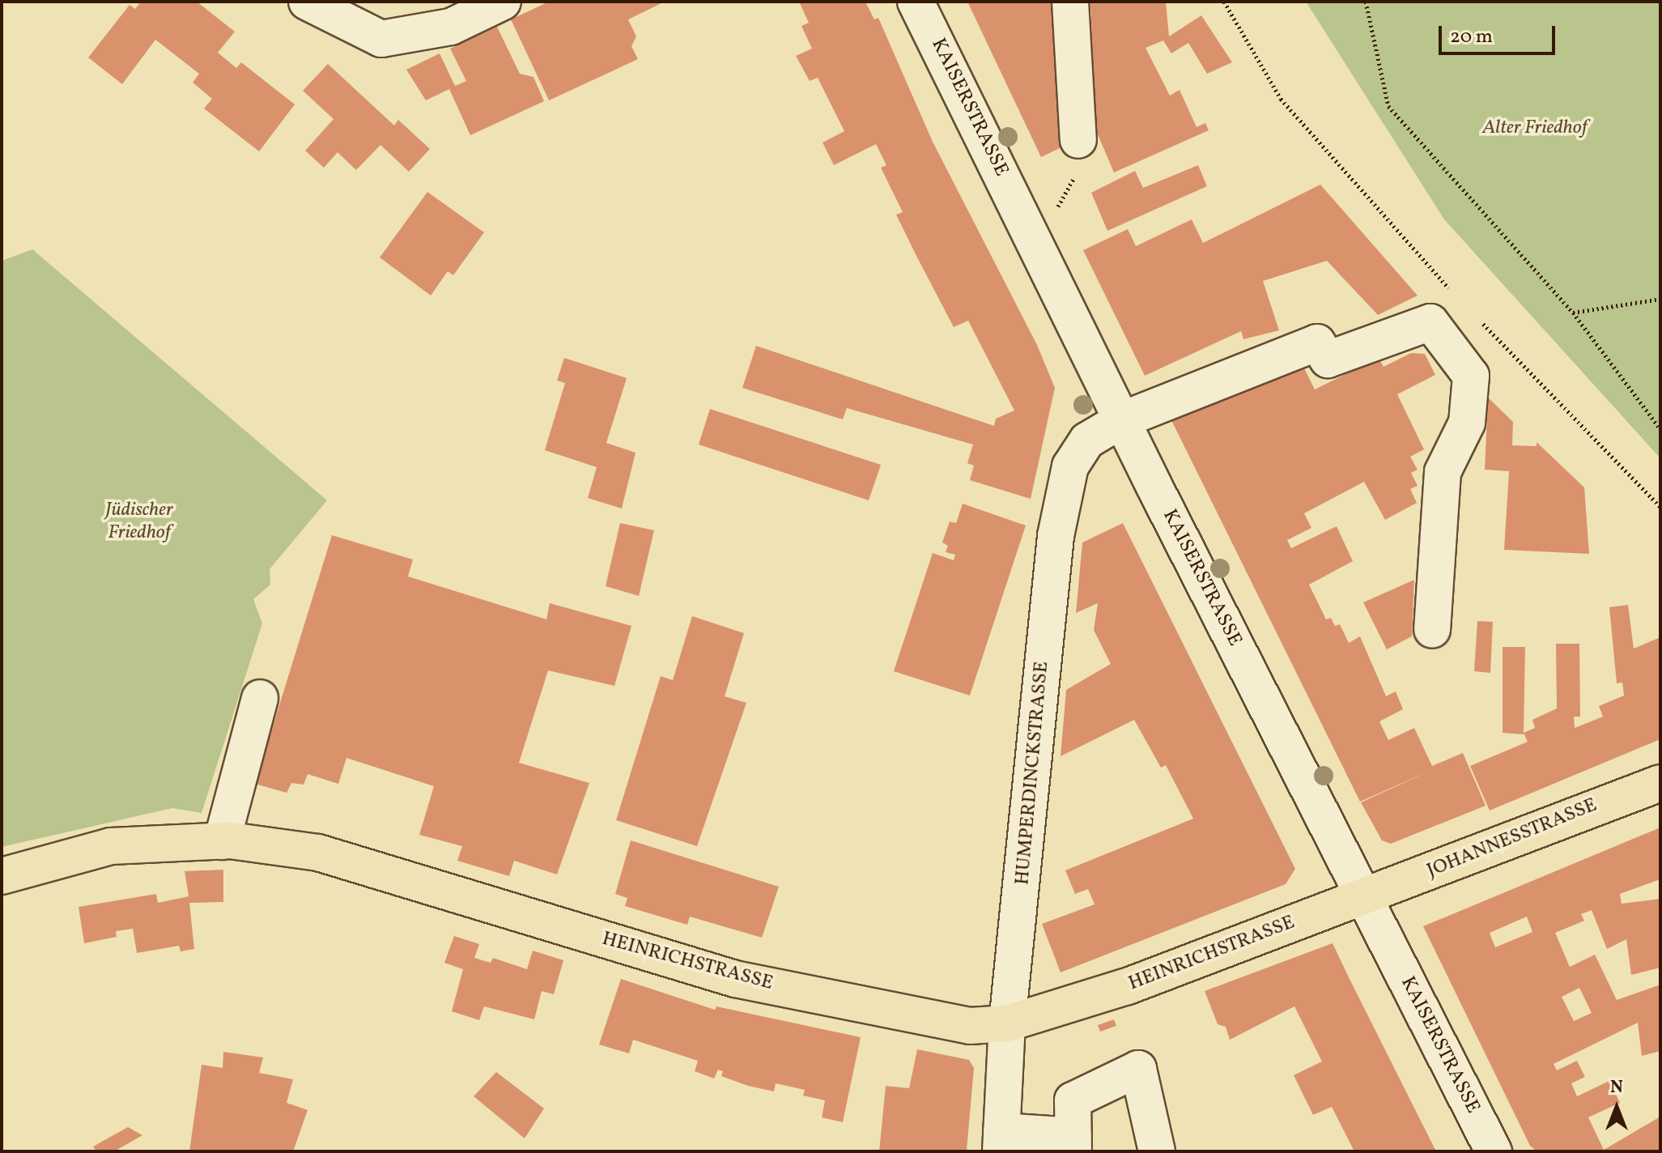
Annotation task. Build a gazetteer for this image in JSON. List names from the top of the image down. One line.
{"streets":{"main road":["JOHANNESSTRASSE","HEINRICHSTRASSE"],"street":["KAISERSTRASSE","HUMPERDINCKSTRASSE"]},"crossings":[["KAISERSTRASSE","HUMPERDINCKSTRASSE"],["KAISERSTRASSE","JOHANNESSTRASSE"],["KAISERSTRASSE","HEINRICHSTRASSE"],["HUMPERDINCKSTRASSE","HEINRICHSTRASSE"],["JOHANNESSTRASSE","HEINRICHSTRASSE"]],"parks":["Alter Friedhof","Jüdischer Friedhof"],"scale_bar":"20 m","north":"top"}
